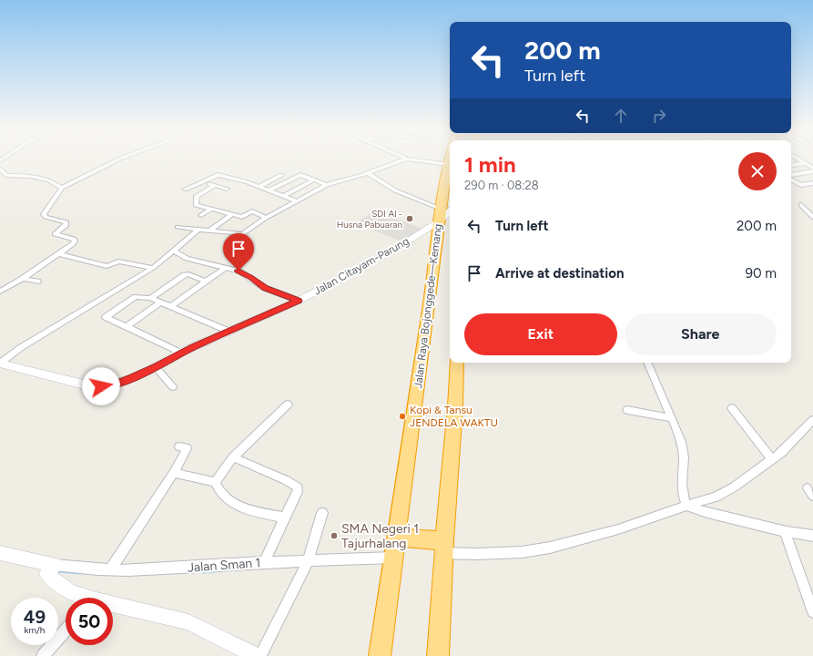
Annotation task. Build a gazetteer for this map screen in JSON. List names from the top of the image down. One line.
{"streets":{"highway":["Jalan Raya Bojonggede—Kemang"],"main road":["Jalan Citayam-Parung"],"street":["Jalan Sman 1"]},"crossings":[["Jalan Citayam-Parung","Jalan Raya Bojonggede—Kemang"],["Jalan Raya Bojonggede—Kemang","Jalan Sman 1"]],"places":["SDI Al - Husna Pabuaran","Kopi & Tansu JENDELA WAKTU","SMA Negeri 1 Tajurhalang"],"page":{"turn":["200 m","Turn left"],"heading":["1 min","290 m · 08:28"],"list":[{"name":"Turn left","value":"200 m"},{"name":"Arrive at destination","value":"90 m"}],"buttons":["Exit","Share"],"speed":"49 km/h","limit":"50"}}
